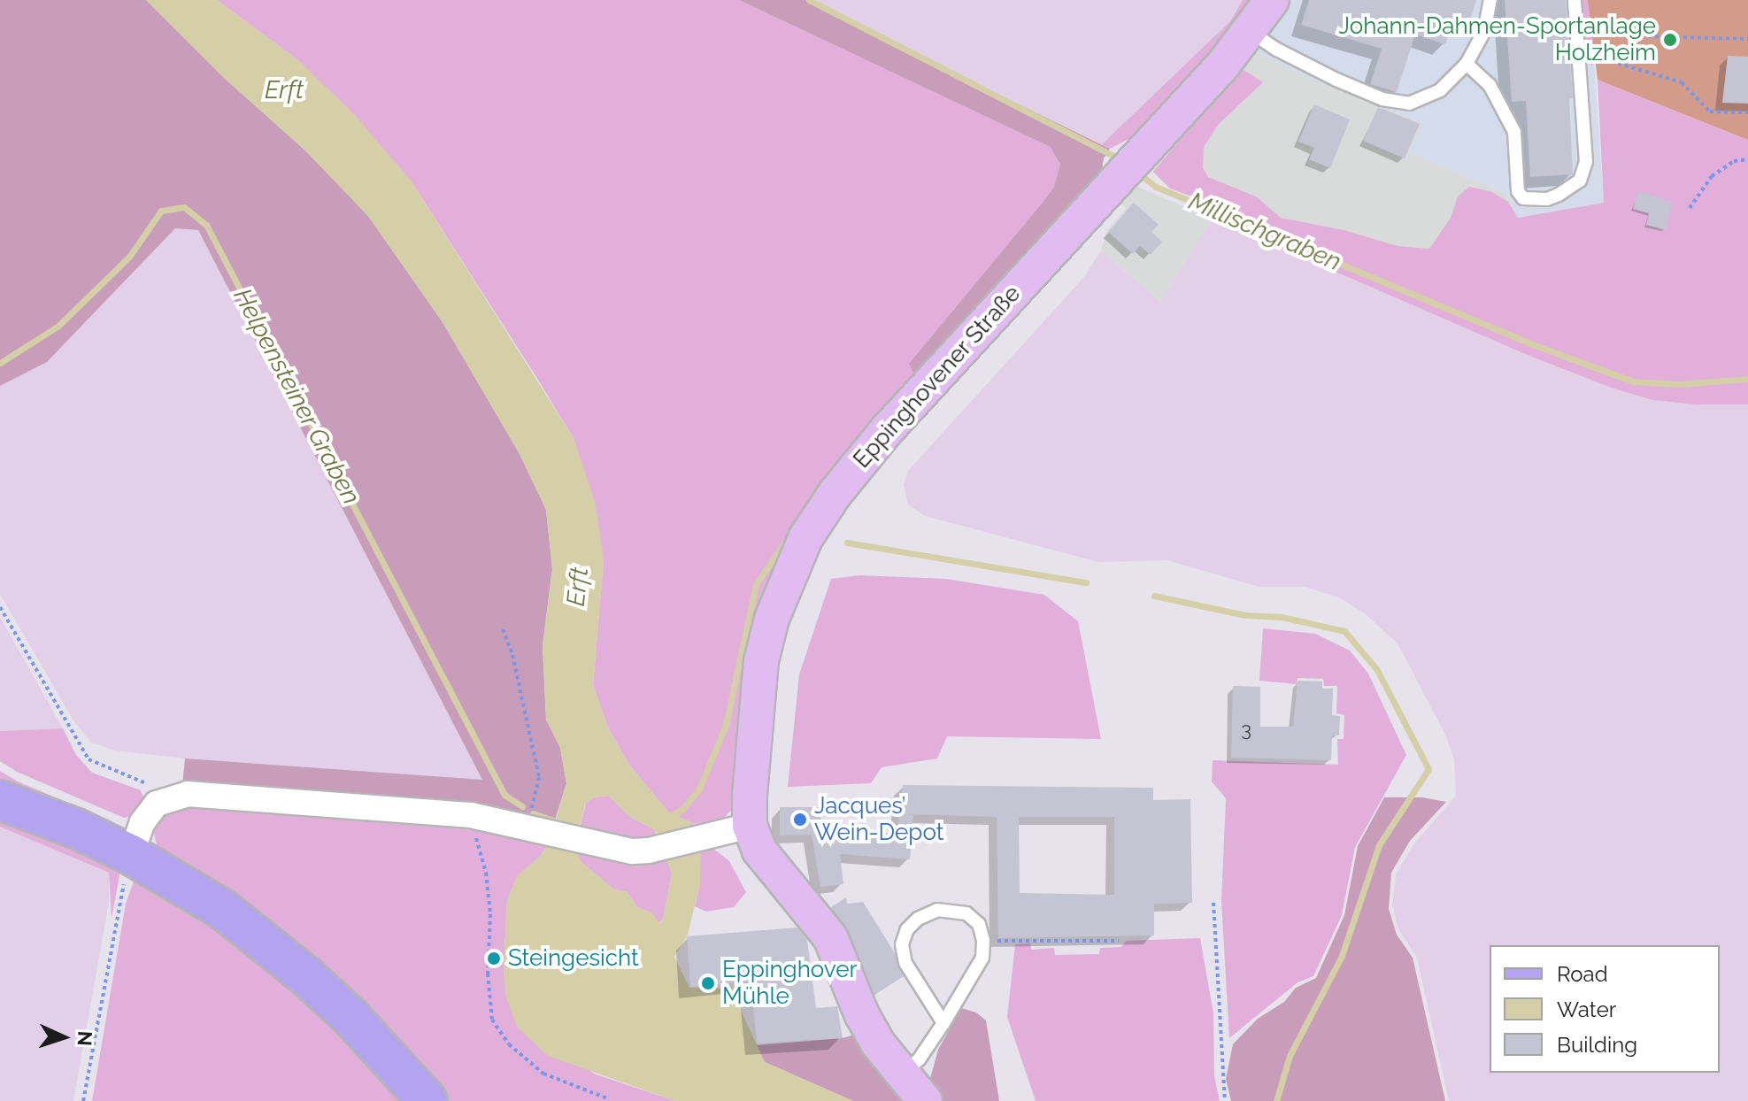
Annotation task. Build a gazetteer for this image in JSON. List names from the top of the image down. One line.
{"streets":{"main road":["Eppinghovener Straße"]},"water":["Erft","Millischgraben","Helpensteiner Graben"],"places":["Johann-Dahmen-Sportanlage Holzheim","Jacques’ Wein-Depot","Steingesicht","Eppinghover Mühle"],"house_numbers":["3"],"legend":["Road","Water","Building"],"north":"right"}
